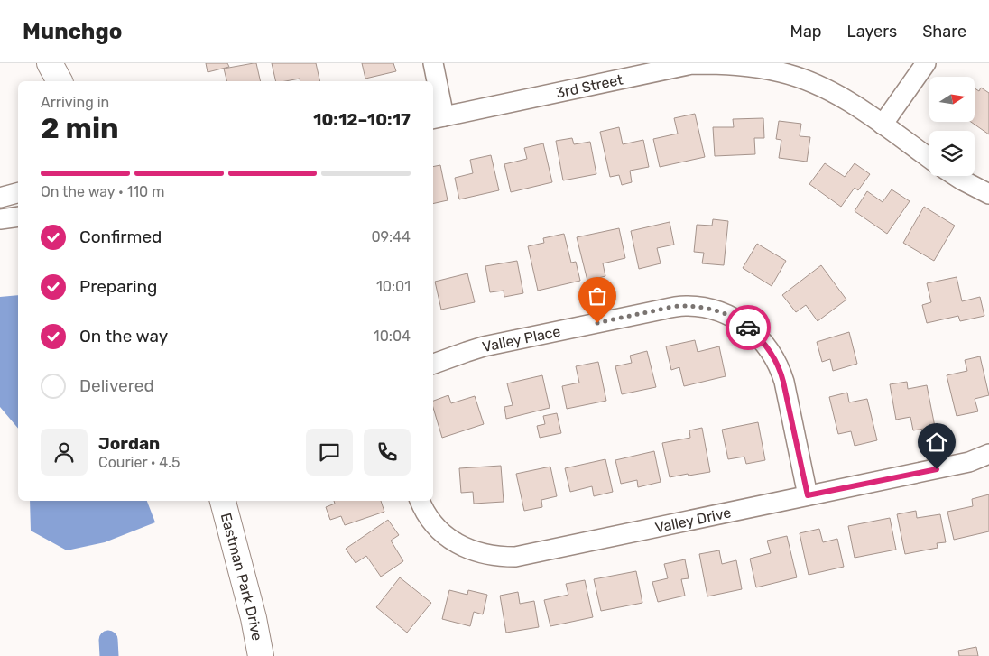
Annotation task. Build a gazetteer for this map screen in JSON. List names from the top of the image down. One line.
{"streets":{"street":["3rd Street","Valley Place","Valley Drive","Eastman Park Drive"]},"crossings":[["Valley Place","Valley Drive"]],"north":"right","page":{"header":"Munchgo","nav":["Map","Layers","Share"],"heading":["2 min","Arriving in","10:12–10:17"],"panel":["Jordan","Courier · 4.5"],"bar":"On the way · 110 m","list":[["Confirmed","09:44"],["Preparing","10:01"],["On the way","10:04"],"Delivered"]}}
